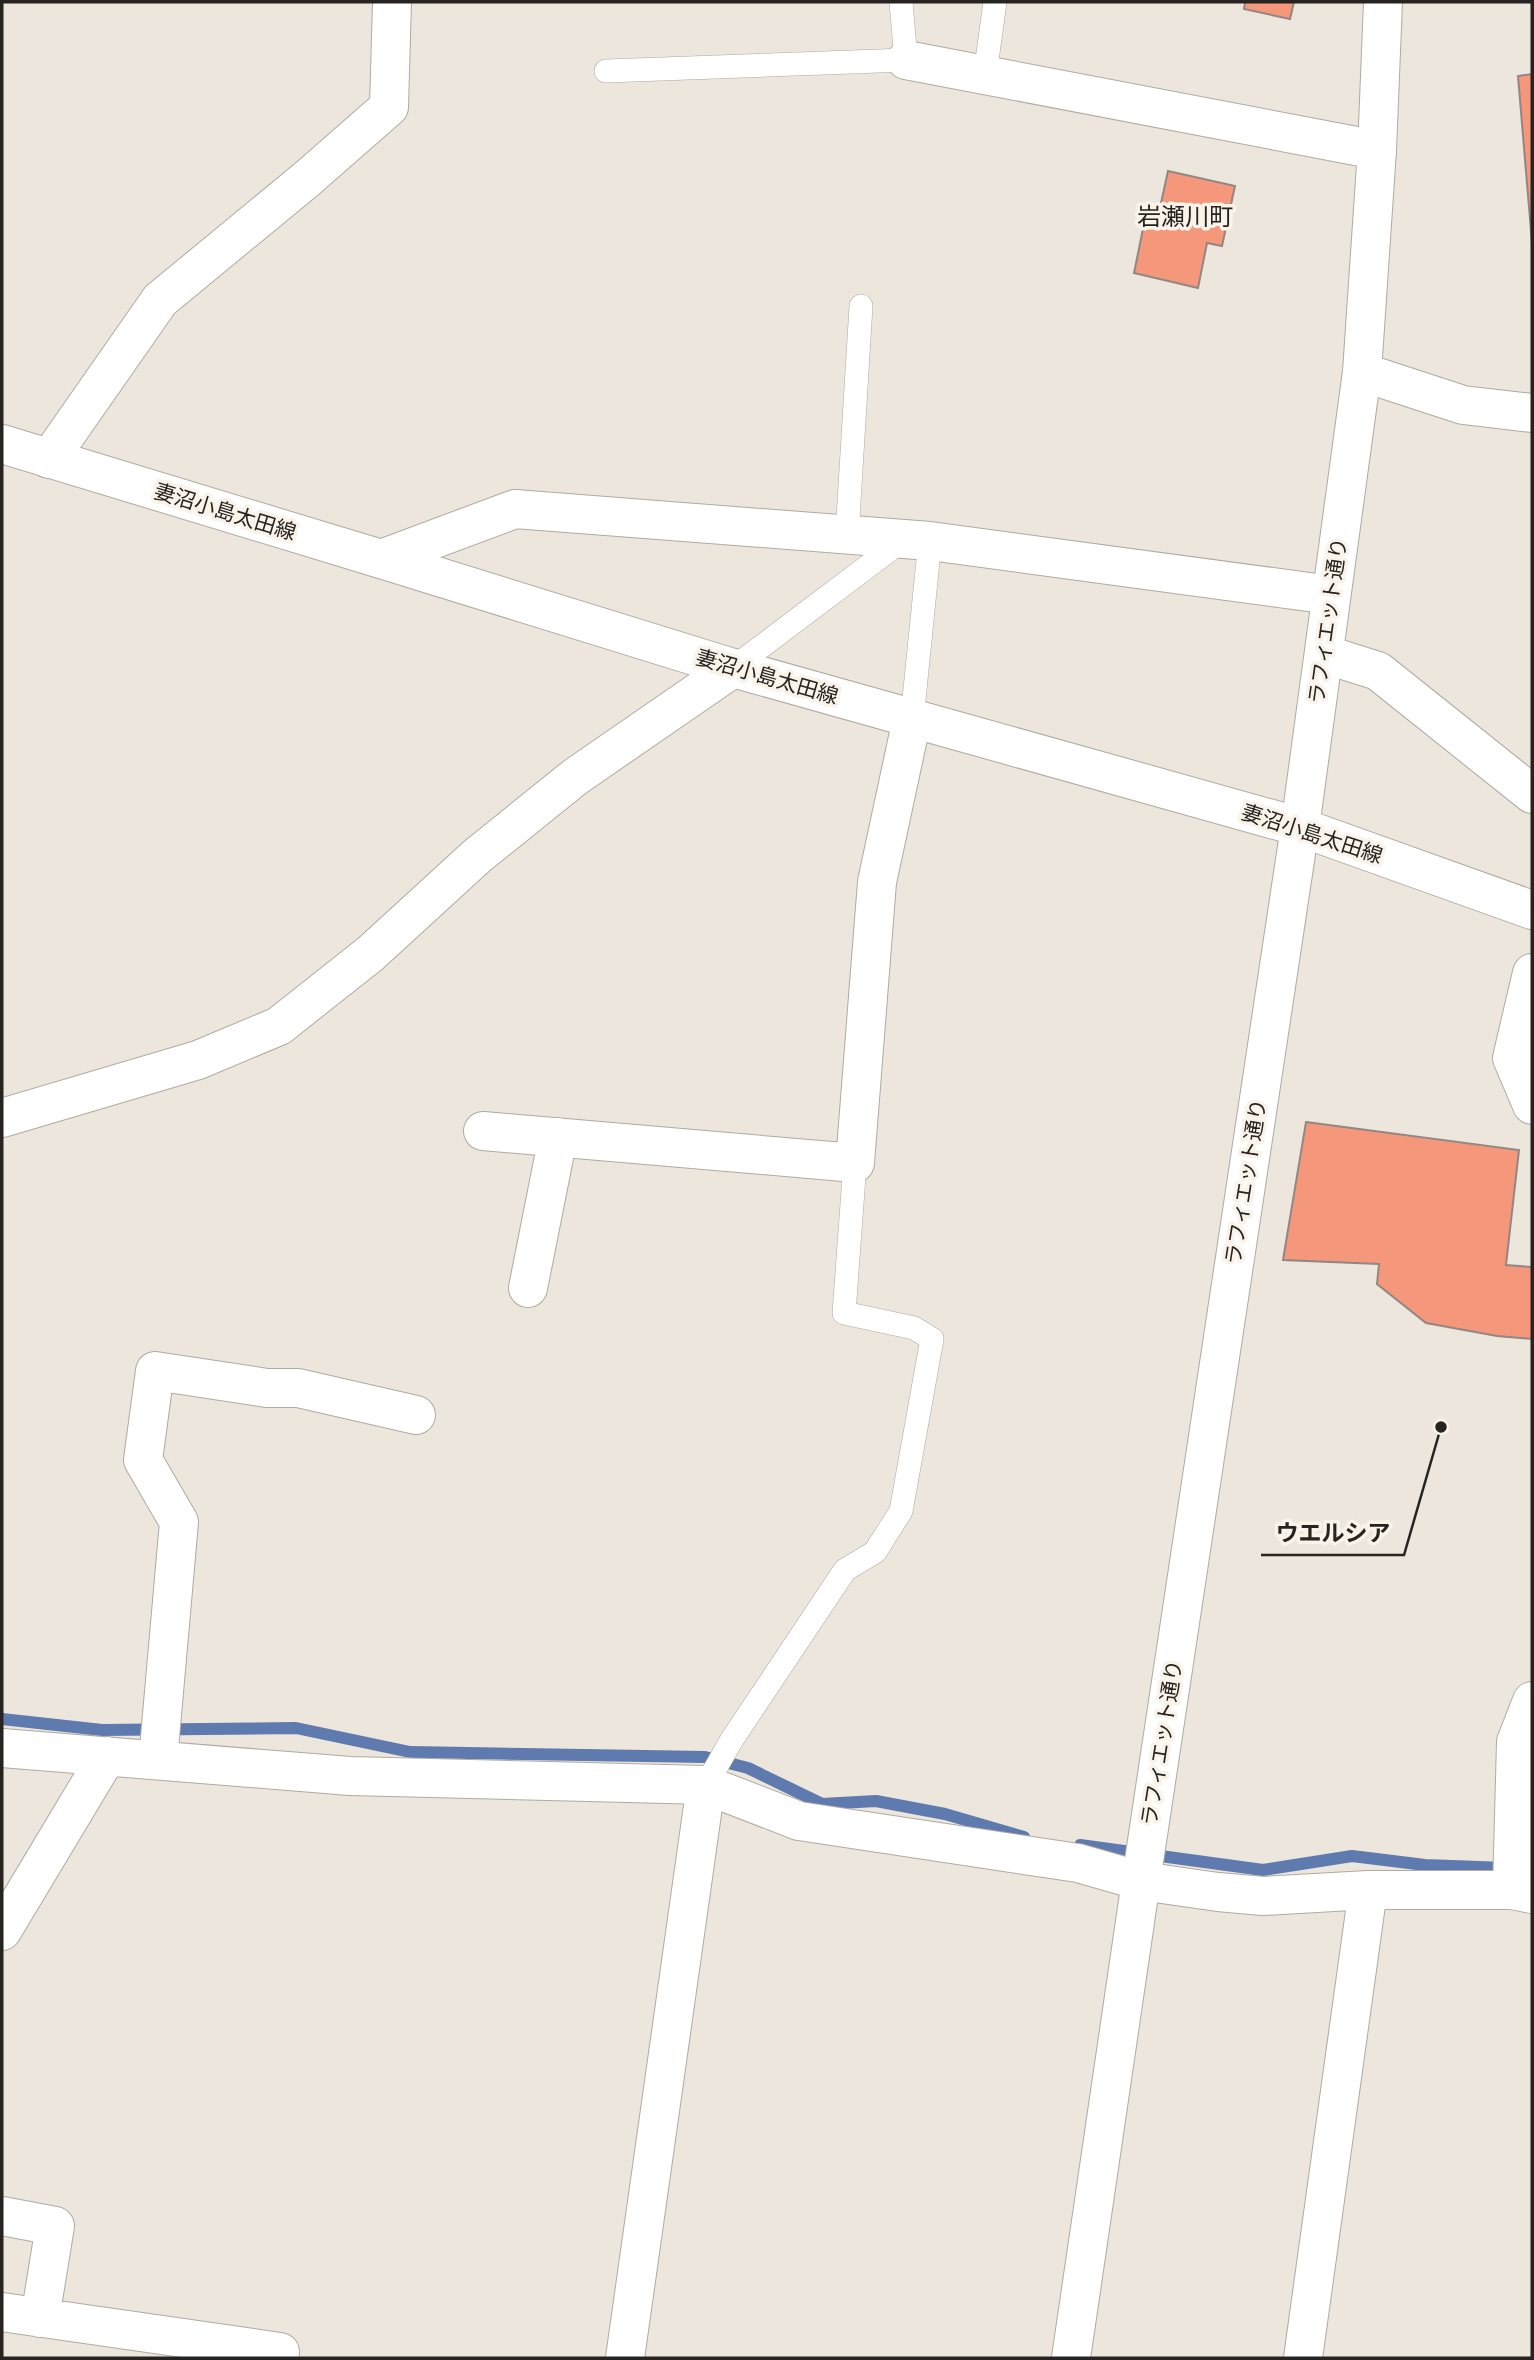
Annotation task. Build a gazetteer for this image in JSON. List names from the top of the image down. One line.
{"streets":{"street":["妻沼小島太田線","ラフィエット通り"]},"crossings":[["妻沼小島太田線","ラフィエット通り"]],"districts":["岩瀬川町"],"places":["ウエルシア"]}
